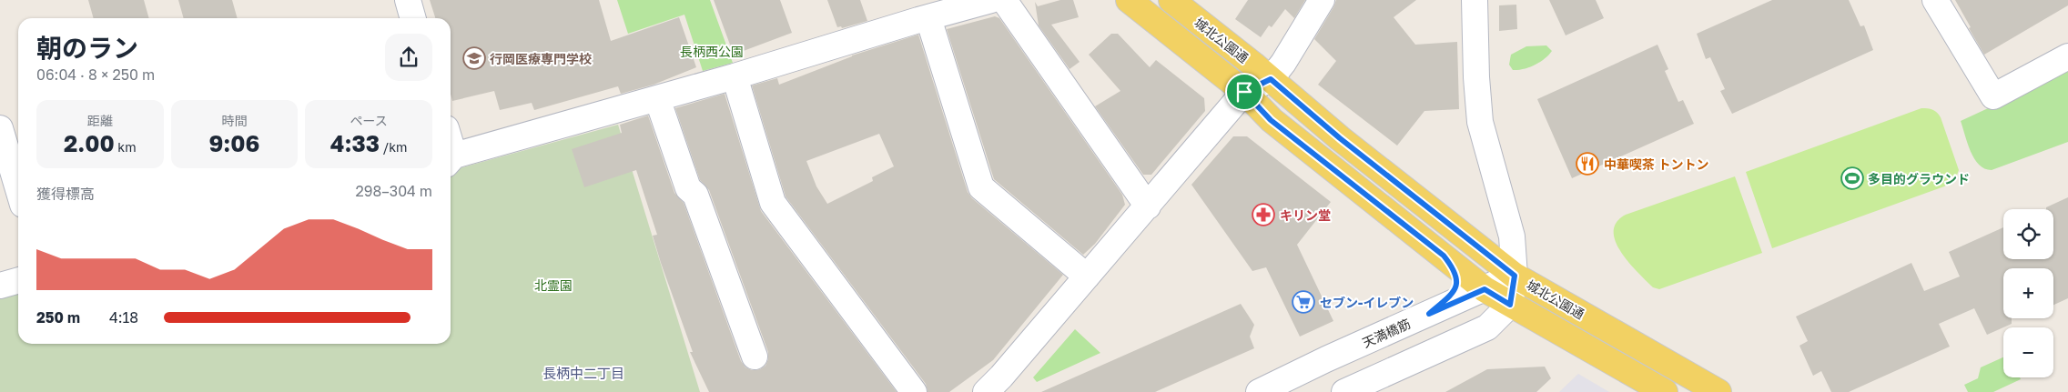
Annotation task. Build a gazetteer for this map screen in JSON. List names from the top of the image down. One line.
{"streets":{"main road":["城北公園通"],"street":["天満橋筋"]},"crossings":[["城北公園通","天満橋筋"]],"districts":["長柄中二丁目"],"parks":["長柄西公園","北霊園"],"places":{"school or university":["行岡医療専門学校"],"restaurant":["中華喫茶 トントン"],"sports":["多目的グラウンド"],"pharmacy":["キリン堂"],"supermarket":["セブン-イレブン"]},"page":{"heading":["朝のラン","06:04 · 8 × 250 m"],"stats":[["距離","2.00 km"],["時間","9:06"],["ペース","4:33 /km"]],"chart":["獲得標高","298–304 m"],"map_buttons":["+","−"],"list":[{"name":"250 m","note":"4:18"}]}}
